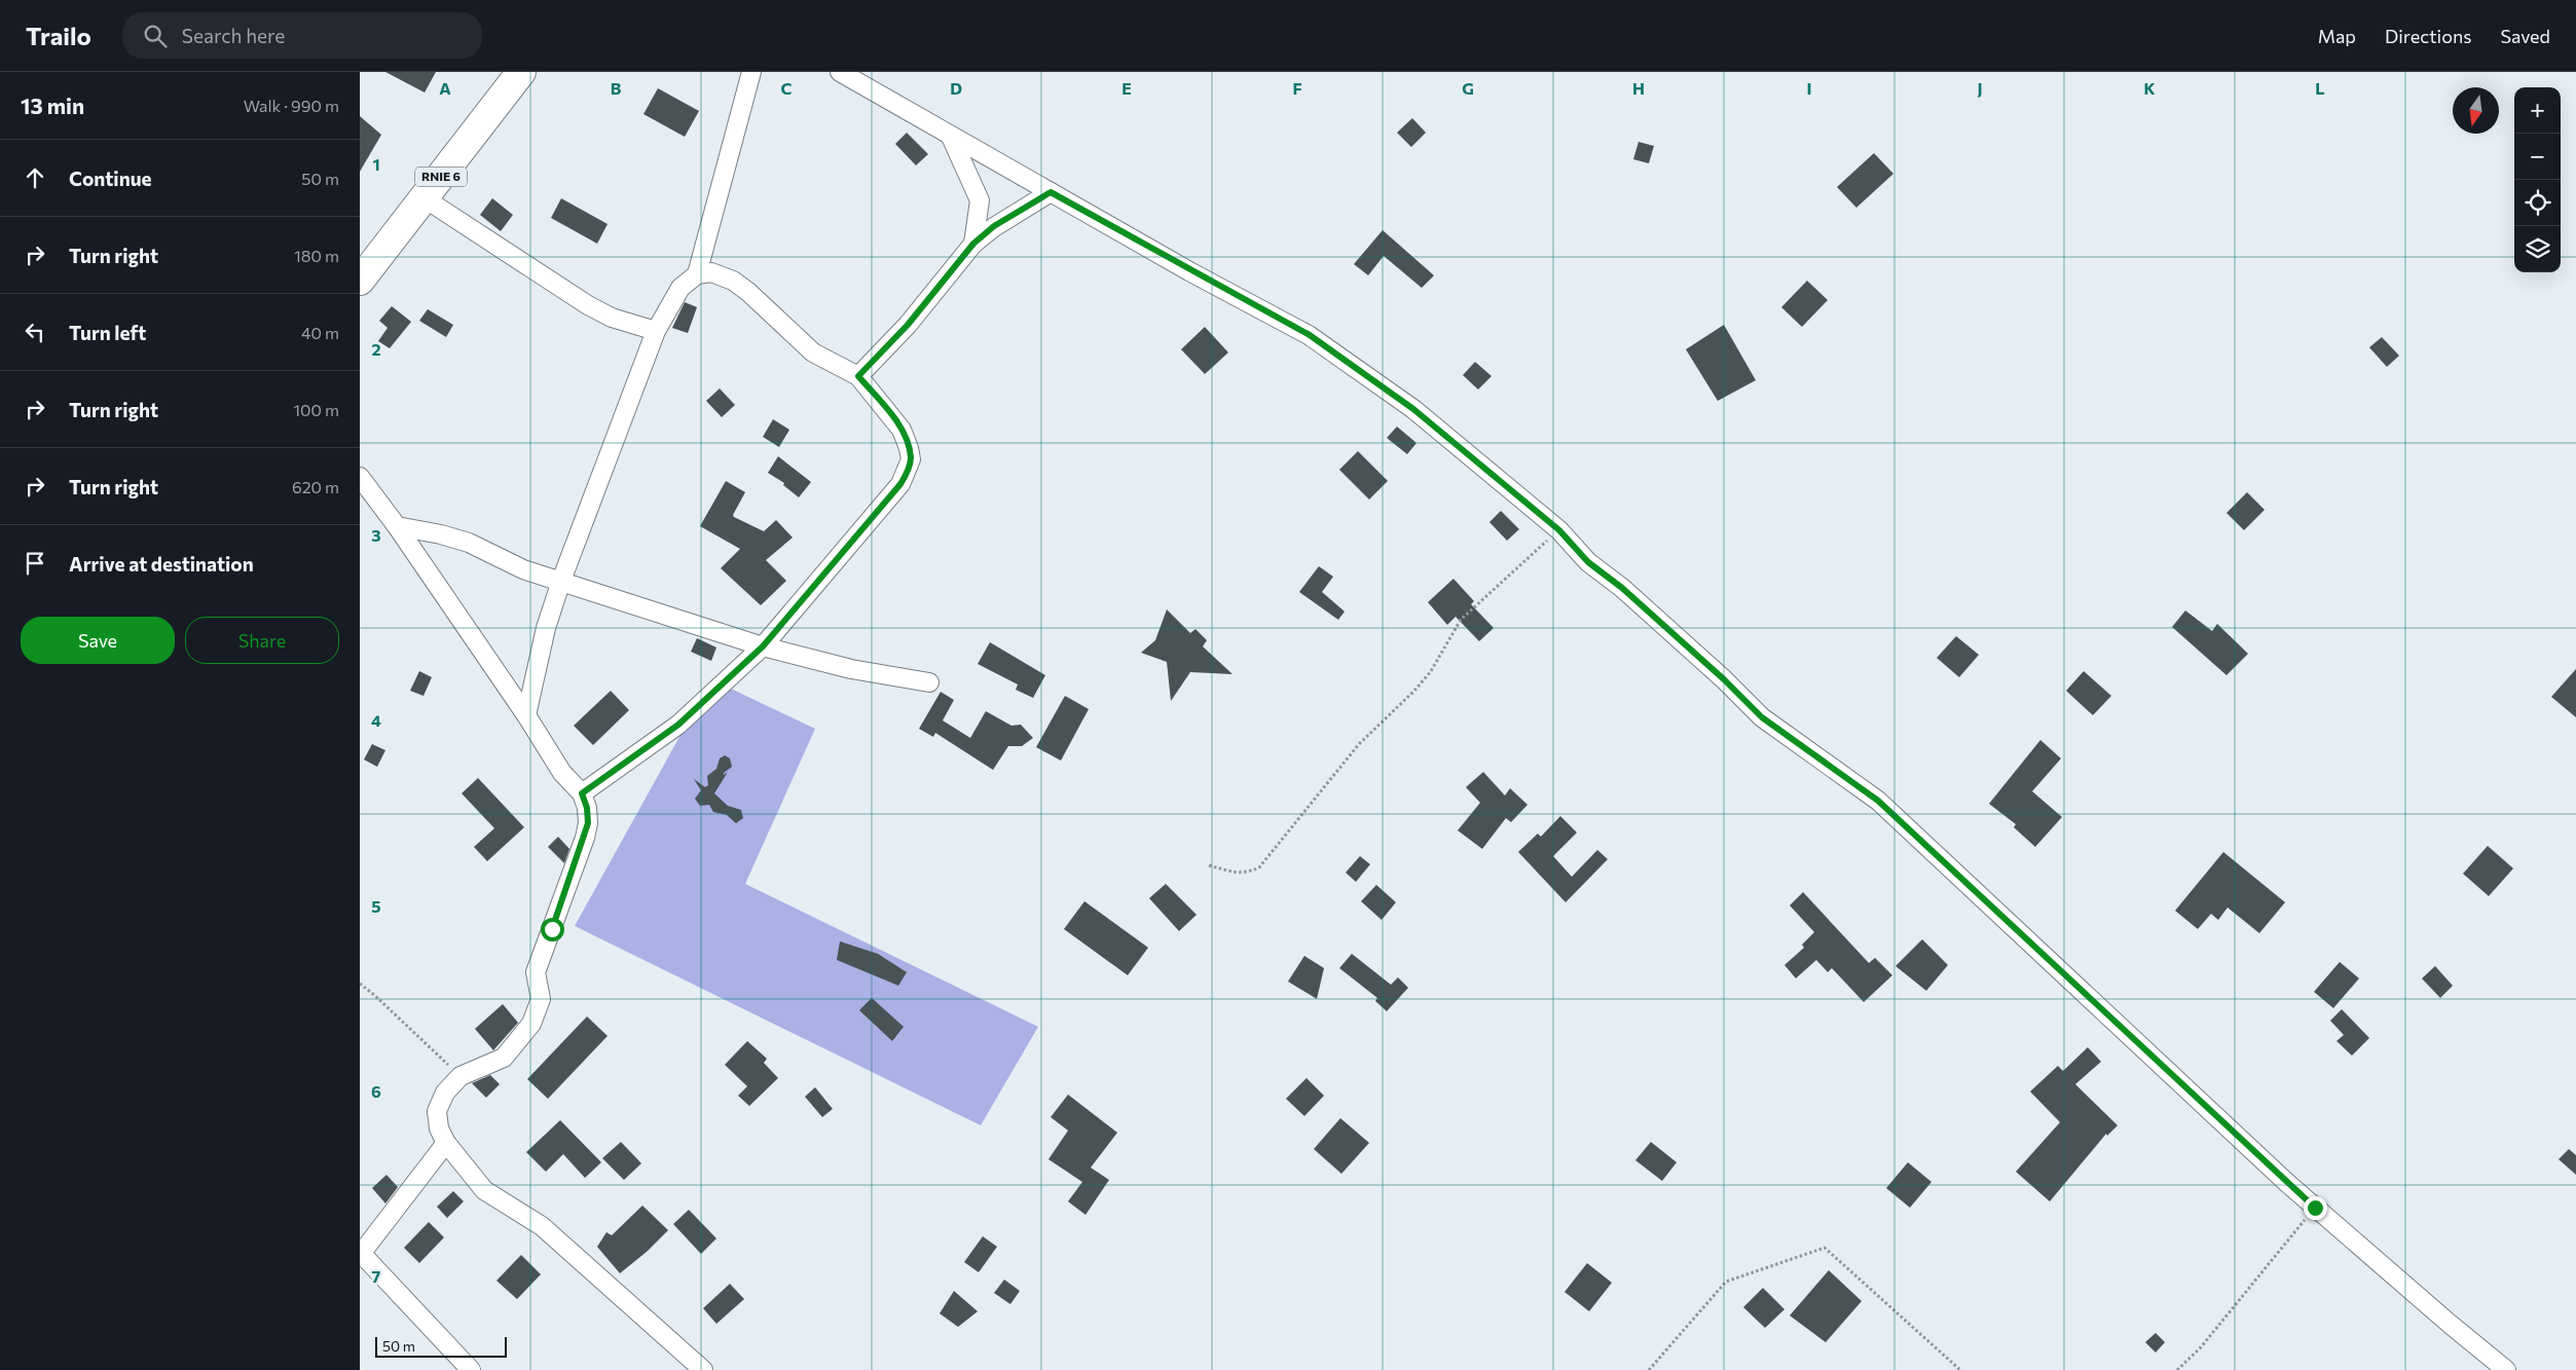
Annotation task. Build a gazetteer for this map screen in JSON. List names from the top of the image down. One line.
{"streets":{"main road":["RNIE 6"]},"scale_bar":"50 m","north":"bottom","page":{"header":"Trailo","search":"Search here","nav":["Map","Directions","Saved"],"heading":["13 min","Walk · 990 m"],"map_buttons":["+","−"],"list":[["Continue","50 m"],["Turn right","180 m"],["Turn left","40 m"],["Turn right","100 m"],["Turn right","620 m"],"Arrive at destination"],"buttons":["Save","Share"],"scale":"50 m"},"grid":{"columns":["A","B","C","D","E","F","G","H","I","J","K","L"],"rows":["1","2","3","4","5","6","7"]}}
